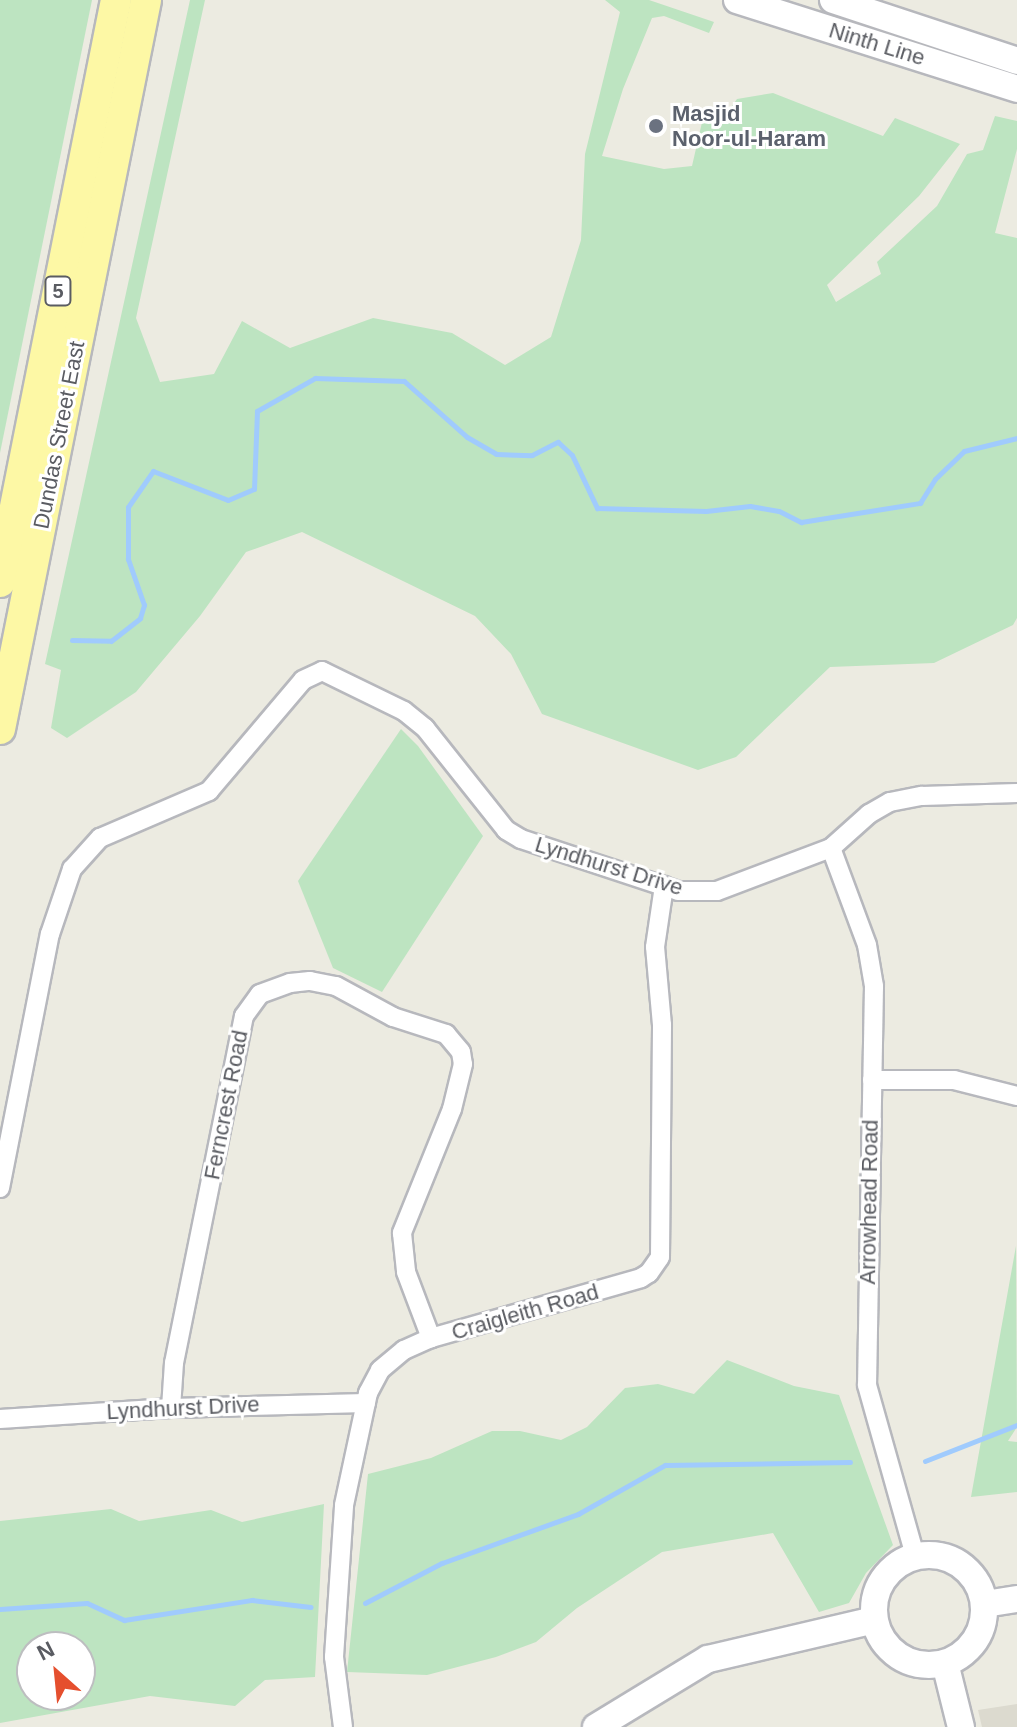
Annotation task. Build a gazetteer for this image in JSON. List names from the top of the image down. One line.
{"streets":{"main road":["5","Dundas Street East"],"street":["Ninth Line","Lyndhurst Drive","Ferncrest Road","Arrowhead Road","Craigleith Road"]},"crossings":[["Lyndhurst Drive","Ferncrest Road"],["Lyndhurst Drive","Arrowhead Road"],["Lyndhurst Drive","Craigleith Road"],["Ferncrest Road","Craigleith Road"]],"places":["Masjid Noor-ul-Haram"],"north":"top left"}
